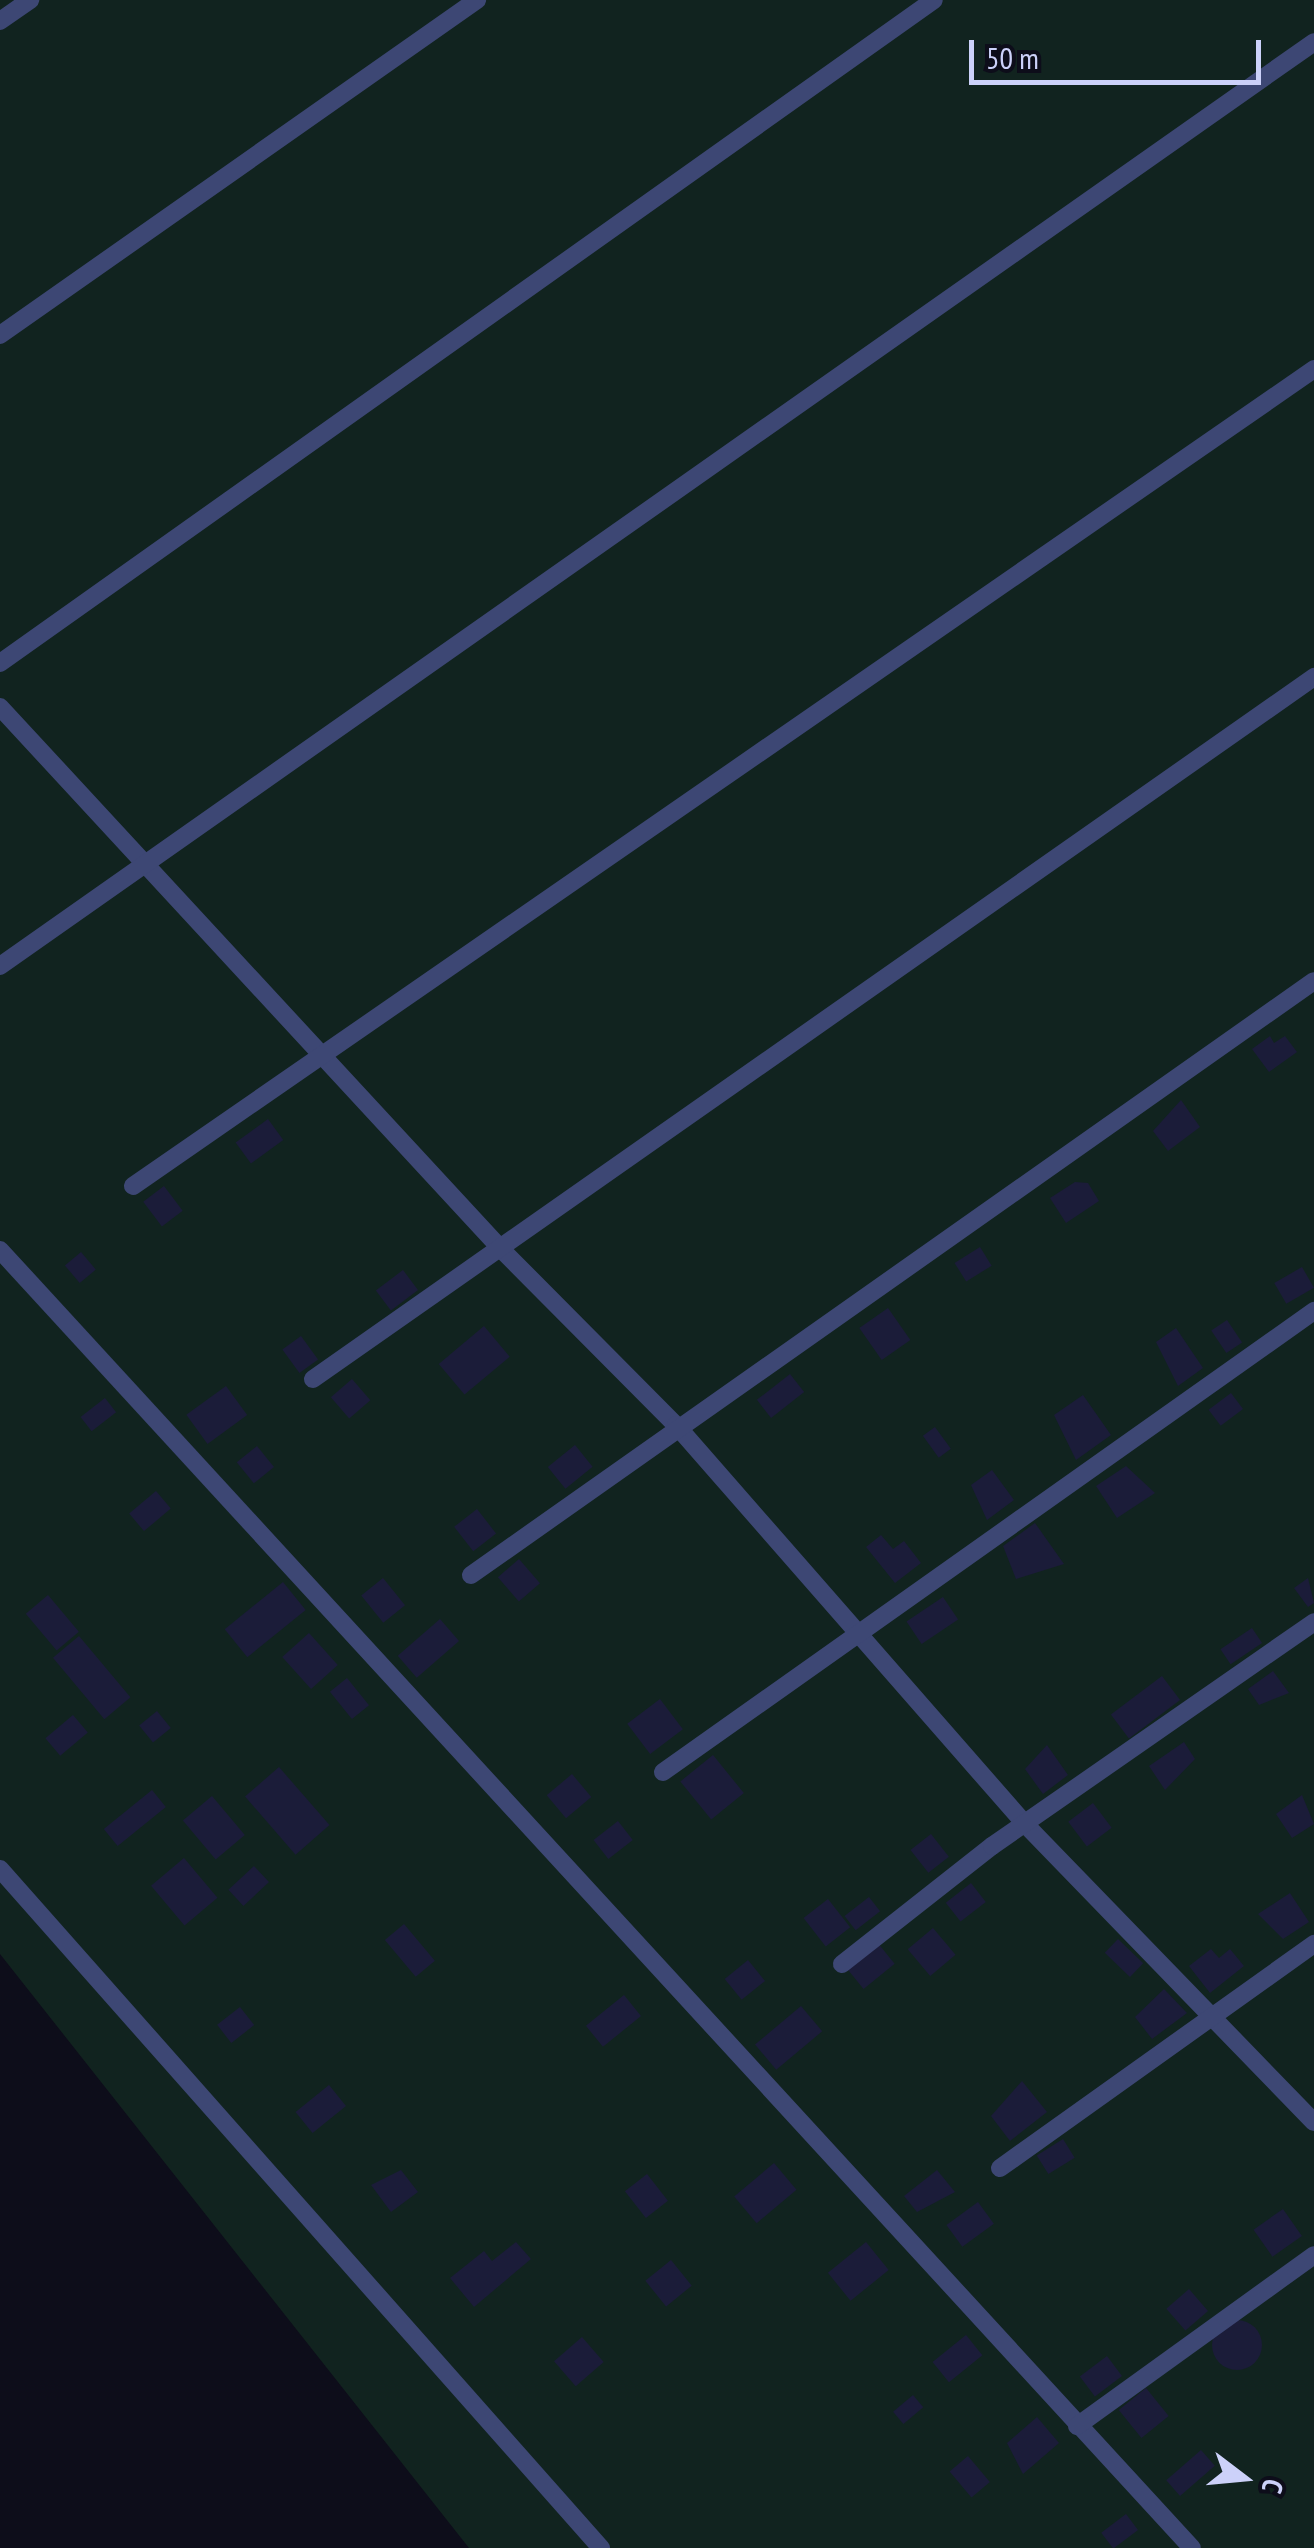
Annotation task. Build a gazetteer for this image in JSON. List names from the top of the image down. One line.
{"scale_bar":"50 m","north":"right"}
